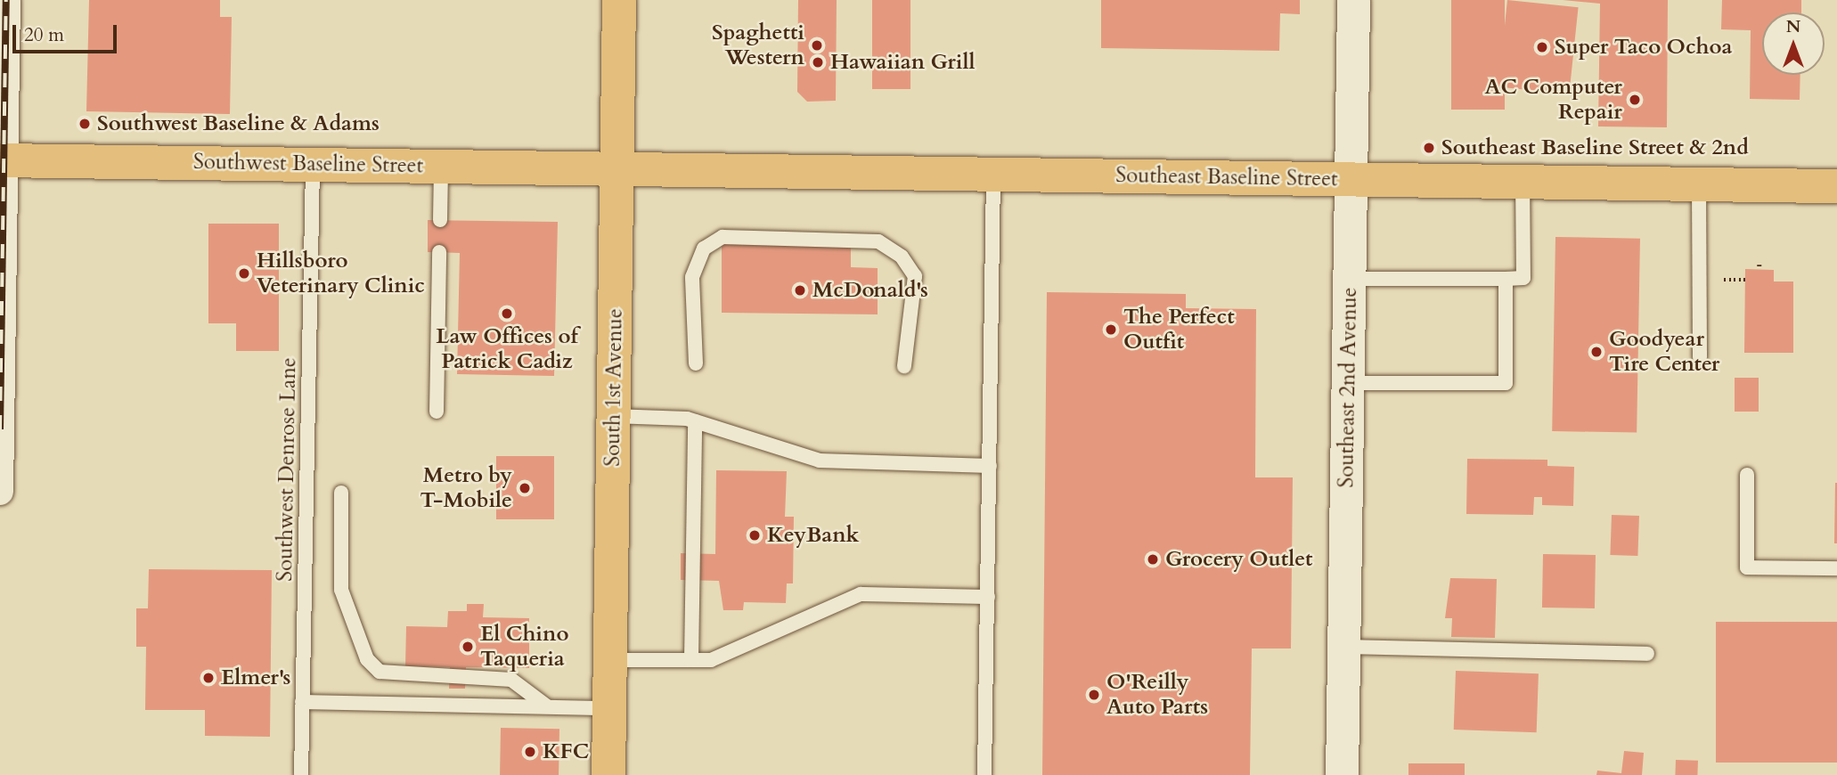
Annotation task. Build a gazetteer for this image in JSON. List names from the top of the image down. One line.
{"streets":{"main road":["Southwest Baseline Street","Southeast Baseline Street","South 1st Avenue"],"street":["Southeast 2nd Avenue"],"lane":["Southwest Denrose Lane"]},"crossings":[["Southwest Baseline Street","Southeast Baseline Street"],["Southwest Baseline Street","South 1st Avenue"],["Southwest Baseline Street","Southwest Denrose Lane"],["Southeast Baseline Street","South 1st Avenue"],["Southeast Baseline Street","Southeast 2nd Avenue"]],"places":["Spaghetti Western","Super Taco Ochoa","Hawaiian Grill","AC Computer Repair","Southwest Baseline & Adams","Southeast Baseline Street & 2nd","Hillsboro Veterinary Clinic","McDonald's","Law Offices of Patrick Cadiz","The Perfect Outfit","Goodyear Tire Center","Metro by T-Mobile","KeyBank","Grocery Outlet","El Chino Taqueria","Elmer's","O'Reilly Auto Parts","KFC"],"scale_bar":"20 m","north":"top"}
